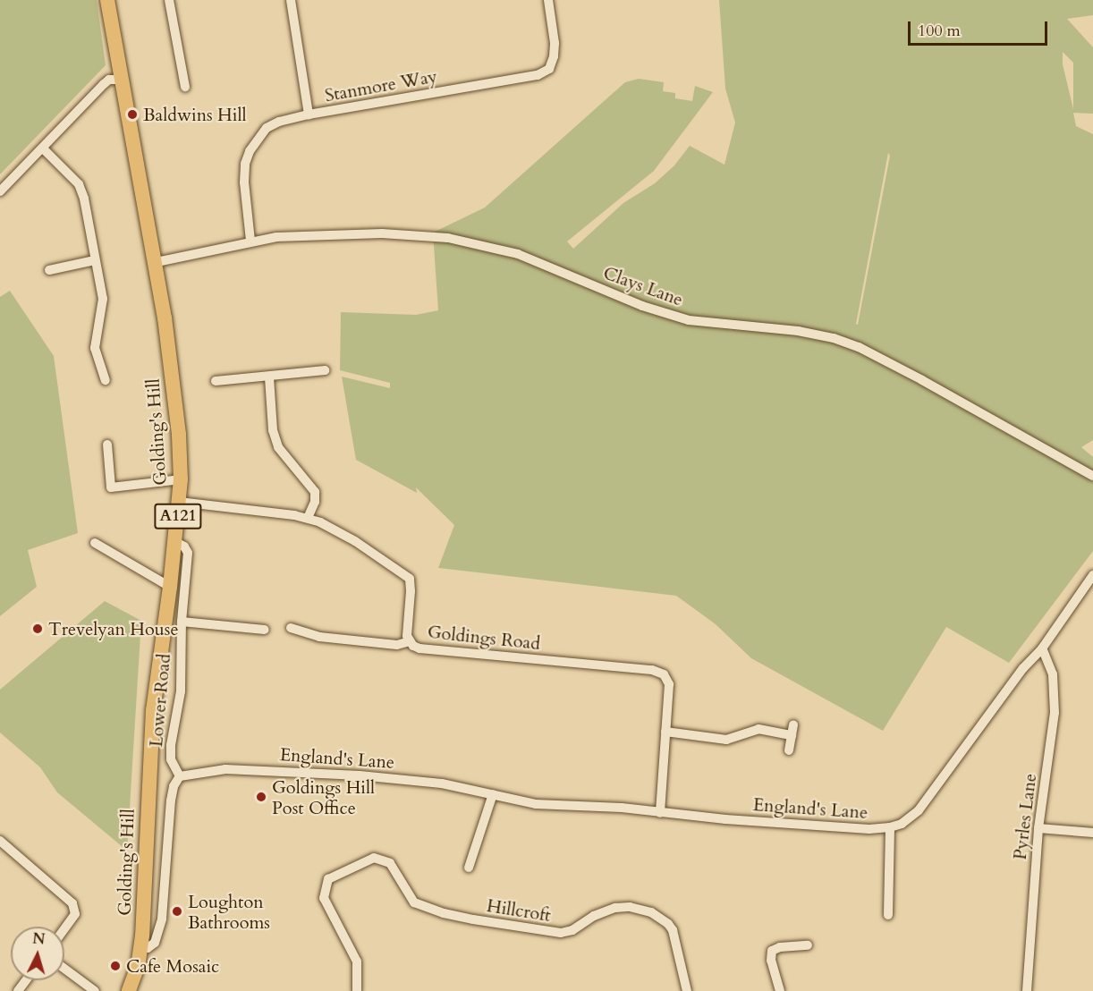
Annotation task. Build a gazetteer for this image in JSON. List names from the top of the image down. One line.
{"streets":{"main road":["Golding's Hill","A121"],"street":["Stanmore Way","Clays Lane","Goldings Road","Lower Road","England's Lane","Pyrles Lane","Hillcroft"]},"crossings":[["Stanmore Way","Clays Lane"],["Clays Lane","Golding's Hill"],["Golding's Hill","Goldings Road"],["Golding's Hill","Lower Road"],["Goldings Road","England's Lane"],["Lower Road","England's Lane"],["England's Lane","Pyrles Lane"]],"places":["Baldwins Hill","Trevelyan House","Goldings Hill Post Office","Loughton Bathrooms","Cafe Mosaic"],"scale_bar":"100 m","north":"top"}
